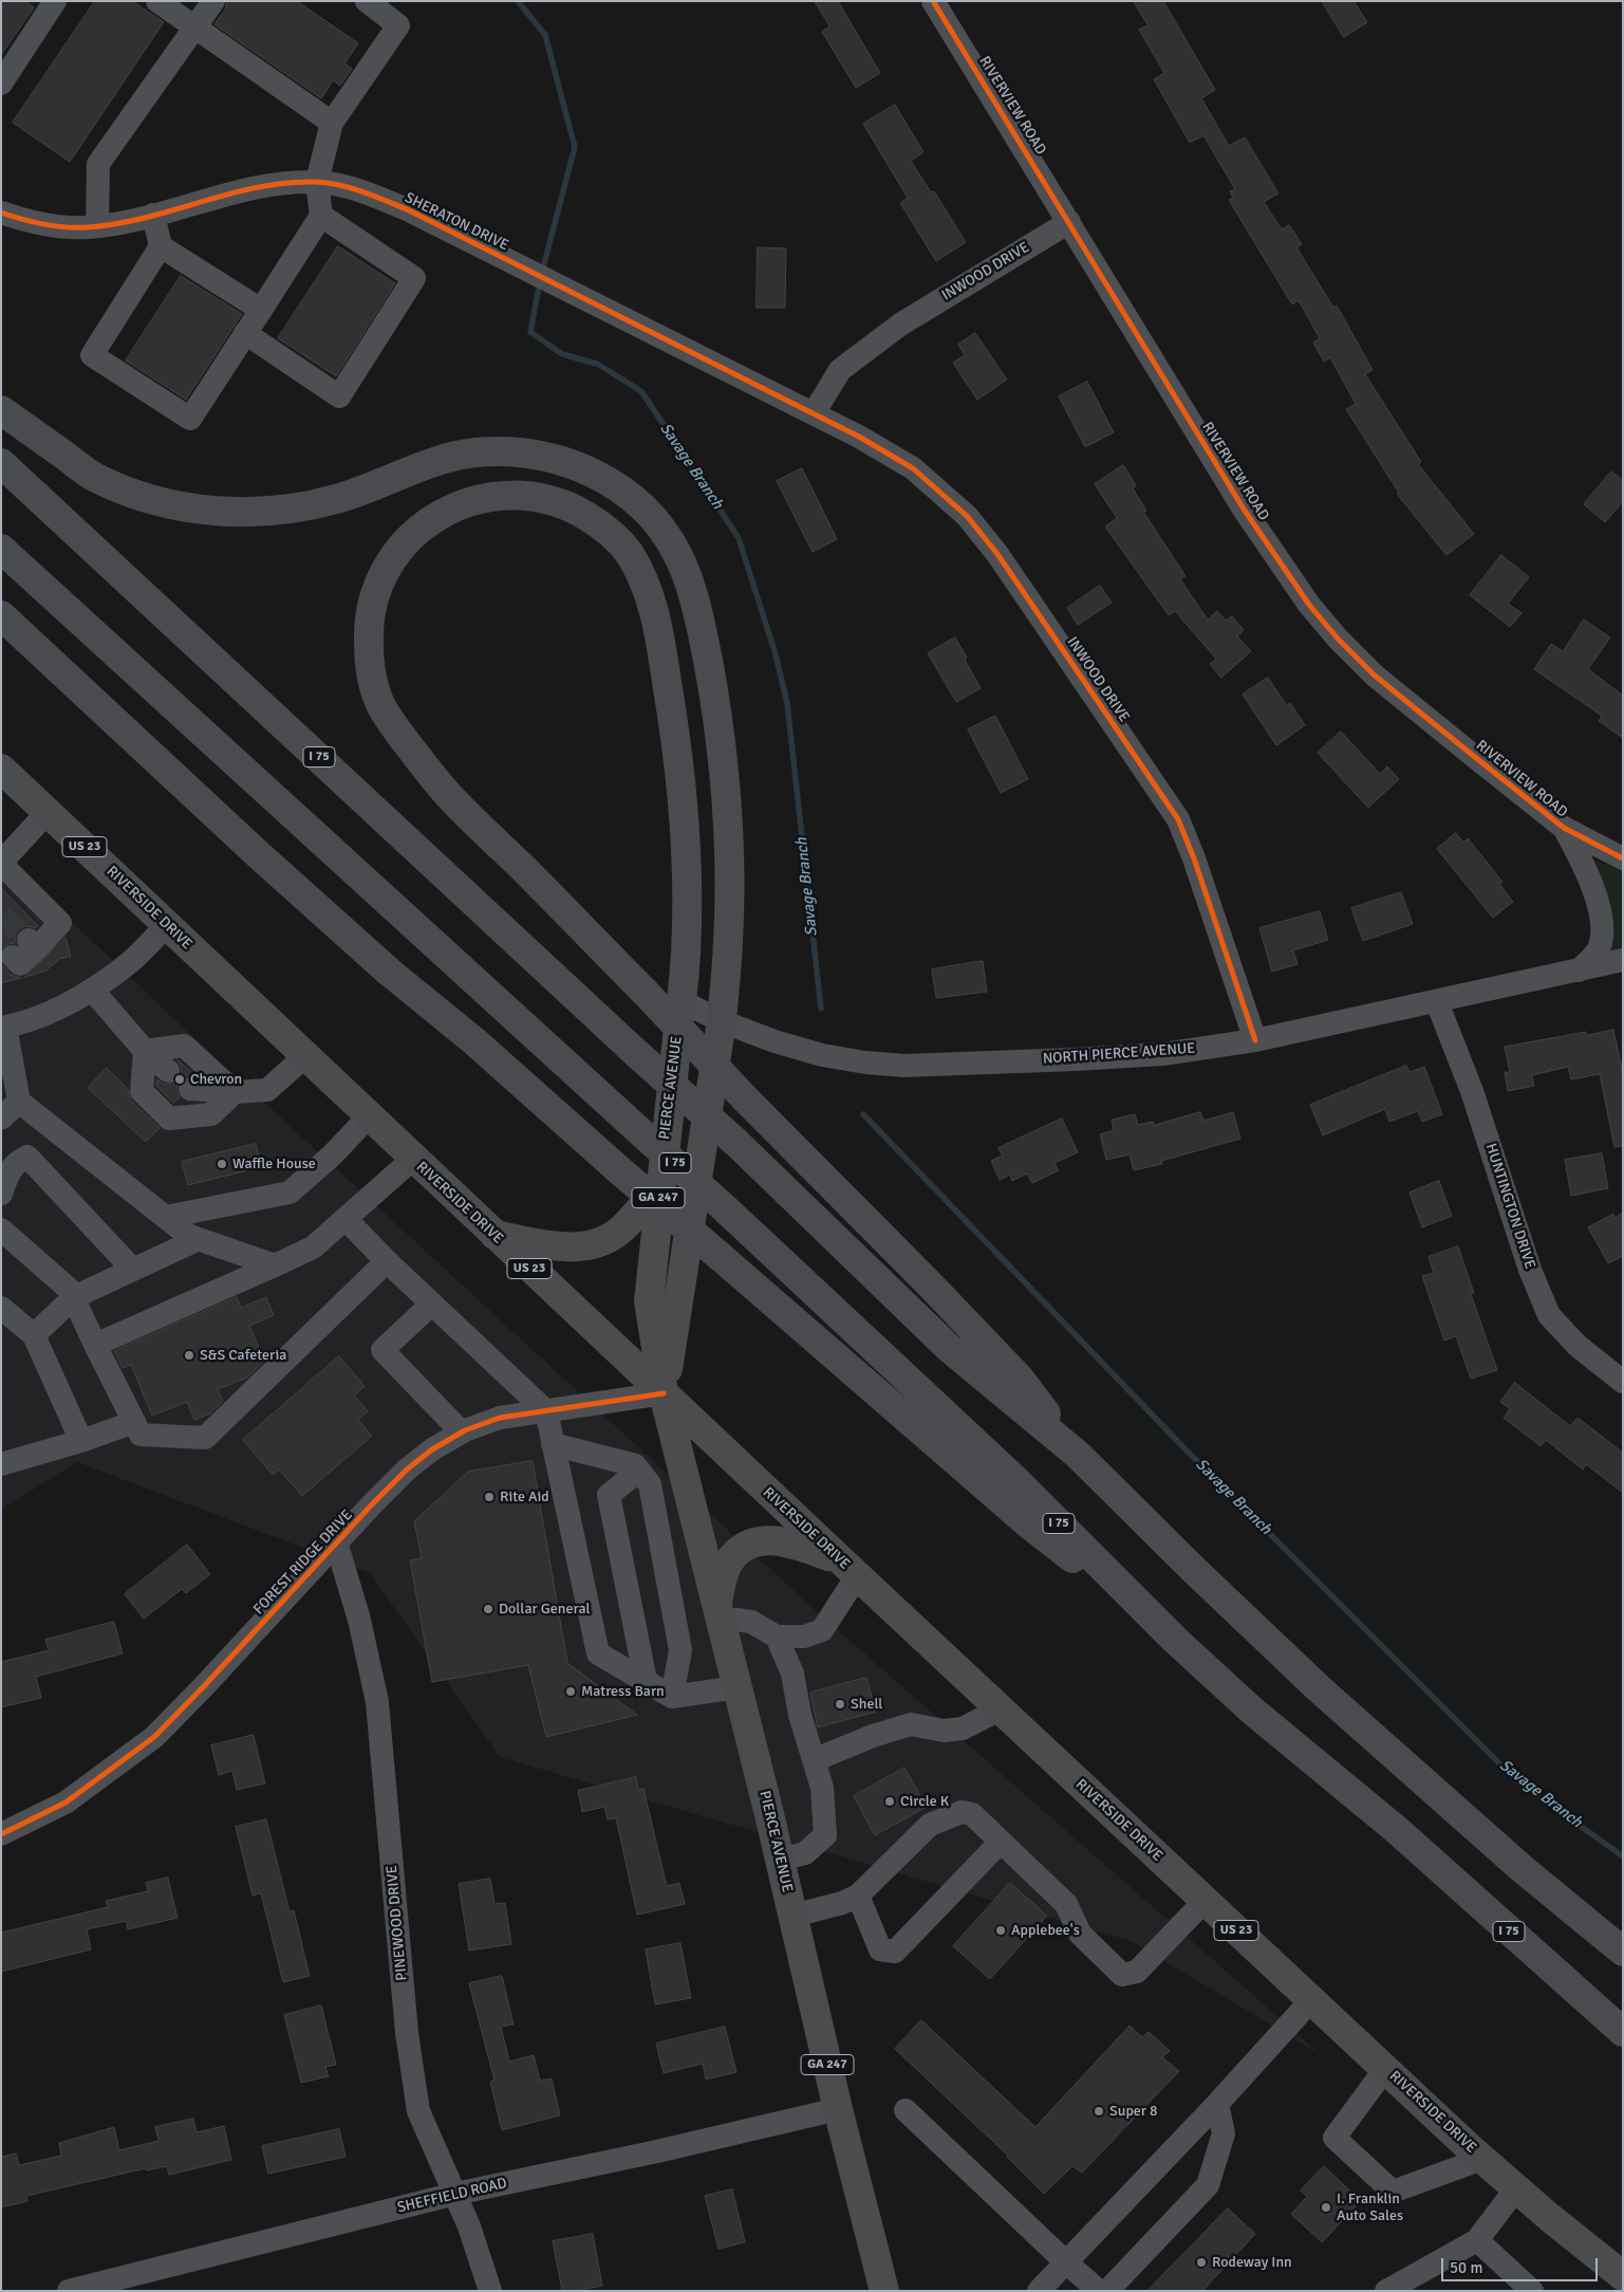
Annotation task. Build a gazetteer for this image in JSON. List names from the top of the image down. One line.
{"streets":{"highway":["I 75"],"main road":["US 23","RIVERSIDE DRIVE","PIERCE AVENUE","GA 247"],"street":["RIVERVIEW ROAD","SHERATON DRIVE","INWOOD DRIVE","NORTH PIERCE AVENUE","HUNTINGTON DRIVE","FOREST RIDGE DRIVE","PINEWOOD DRIVE","SHEFFIELD ROAD"]},"crossings":[["RIVERVIEW ROAD","INWOOD DRIVE"],["RIVERVIEW ROAD","NORTH PIERCE AVENUE"],["SHERATON DRIVE","INWOOD DRIVE"],["INWOOD DRIVE","NORTH PIERCE AVENUE"],["RIVERSIDE DRIVE","PIERCE AVENUE"],["RIVERSIDE DRIVE","FOREST RIDGE DRIVE"],["NORTH PIERCE AVENUE","PIERCE AVENUE"],["NORTH PIERCE AVENUE","HUNTINGTON DRIVE"],["PIERCE AVENUE","FOREST RIDGE DRIVE"],["PIERCE AVENUE","SHEFFIELD ROAD"],["FOREST RIDGE DRIVE","PINEWOOD DRIVE"],["PINEWOOD DRIVE","SHEFFIELD ROAD"]],"water":["Savage Branch"],"places":["Chevron","Waffle House","S&S Cafeteria","Rite Aid","Dollar General","Matress Barn","Shell","Circle K","Applebee's","Super 8","I. Franklin Auto Sales","Rodeway Inn"],"scale_bar":"50 m"}
